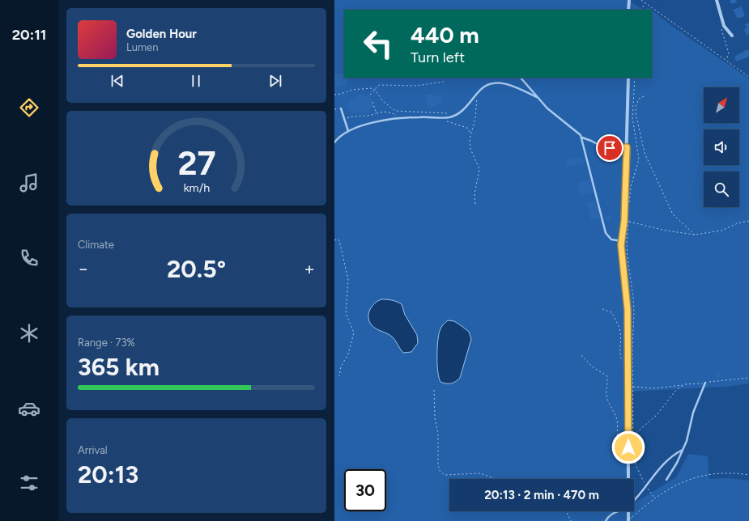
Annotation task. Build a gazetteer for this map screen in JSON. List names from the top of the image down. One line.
{"north":"top right","page":{"tabs":"20:11","turn":["440 m","Turn left"],"song":["Golden Hour","Lumen"],"tile":["Climate",["Range · 73%","365 km"],["Arrival","20:13"]],"heat":["−","20.5°","+"],"limit":"30","trip":"20:13 · 2 min · 470 m","gauge":["27","km/h"]}}
